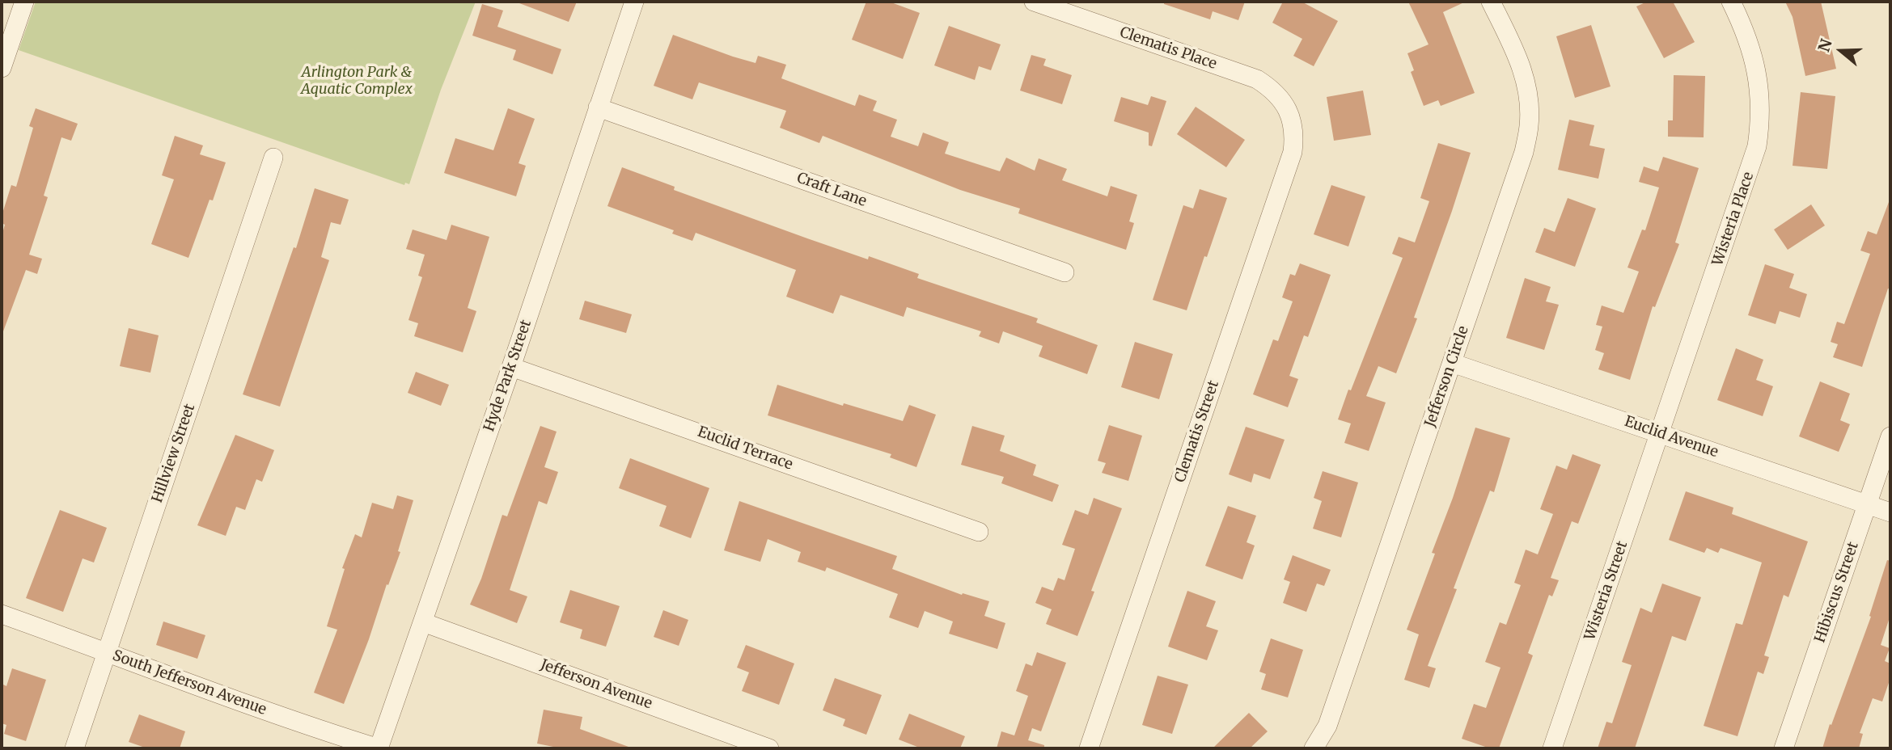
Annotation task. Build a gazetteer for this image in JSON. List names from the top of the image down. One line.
{"streets":{"street":["Clematis Place","Craft Lane","Wisteria Place","Hyde Park Street","Jefferson Circle","Clematis Street","Euclid Avenue","Euclid Terrace","Hillview Street","Wisteria Street","Hibiscus Street","South Jefferson Avenue","Jefferson Avenue"]},"crossings":[["Clematis Place","Clematis Street"],["Craft Lane","Hyde Park Street"],["Wisteria Place","Euclid Avenue"],["Wisteria Place","Wisteria Street"],["Hyde Park Street","Euclid Terrace"],["Hyde Park Street","South Jefferson Avenue"],["Hyde Park Street","Jefferson Avenue"],["Jefferson Circle","Euclid Avenue"],["Euclid Avenue","Wisteria Street"],["Euclid Avenue","Hibiscus Street"],["Hillview Street","South Jefferson Avenue"]],"parks":["Arlington Park & Aquatic Complex"],"north":"left"}
